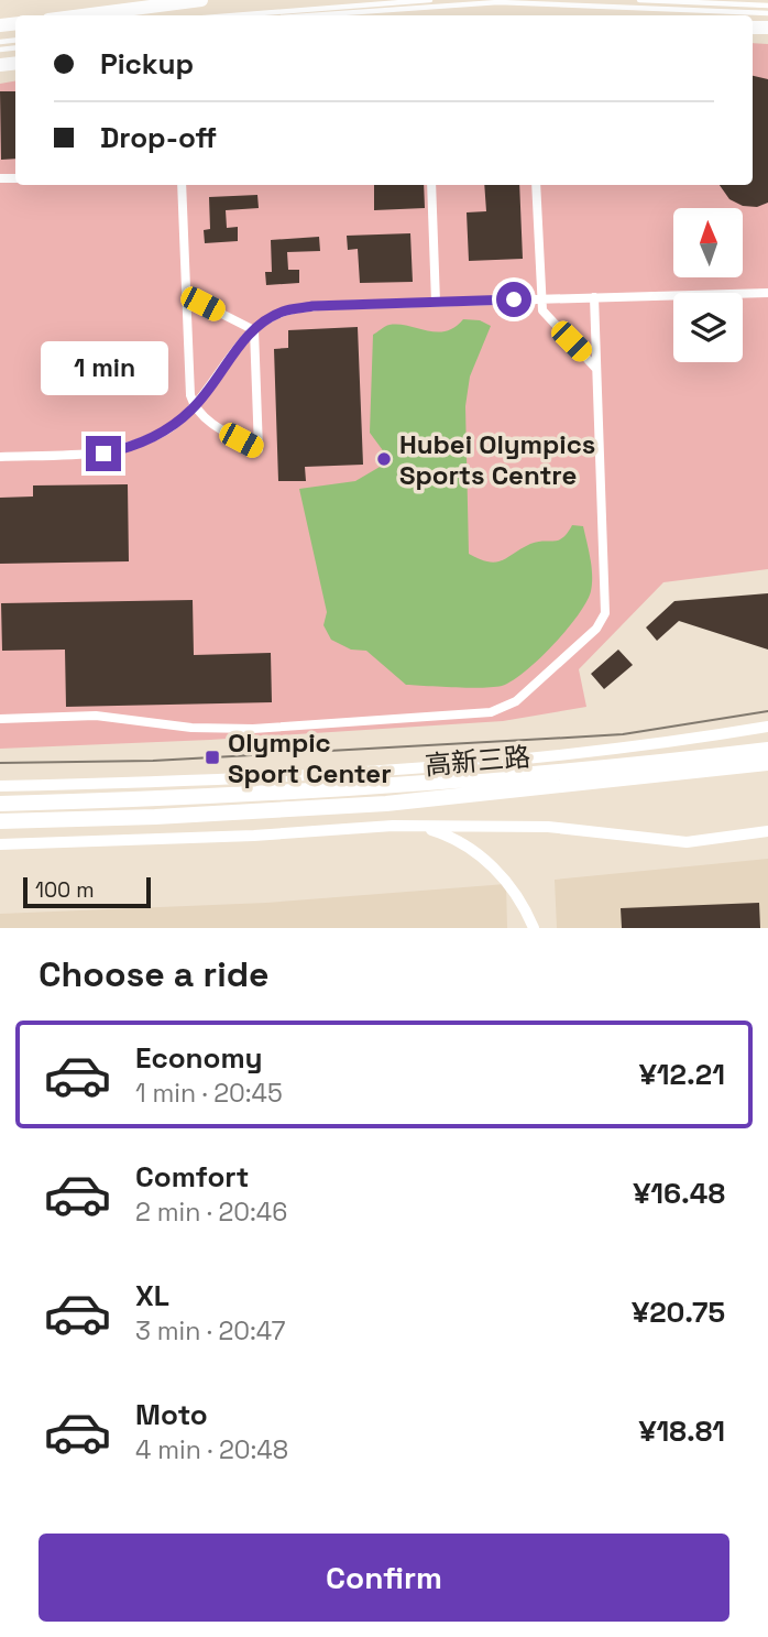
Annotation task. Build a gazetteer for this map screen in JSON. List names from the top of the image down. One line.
{"streets":{"highway":["高新三路"]},"places":{"other":["Hubei Olympics Sports Centre"],"transit":["Olympic Sport Center"]},"scale_bar":"100 m","north":"top","page":{"banner":["Pickup","Drop-off"],"bubble":"1 min","scale":"100 m","heading":"Choose a ride","list":[{"name":"Economy","note":"1 min · 20:45","value":"¥12.21"},{"name":"Comfort","note":"2 min · 20:46","value":"¥16.48"},{"name":"XL","note":"3 min · 20:47","value":"¥20.75"},{"name":"Moto","note":"4 min · 20:48","value":"¥18.81"}],"buttons":"Confirm"}}
